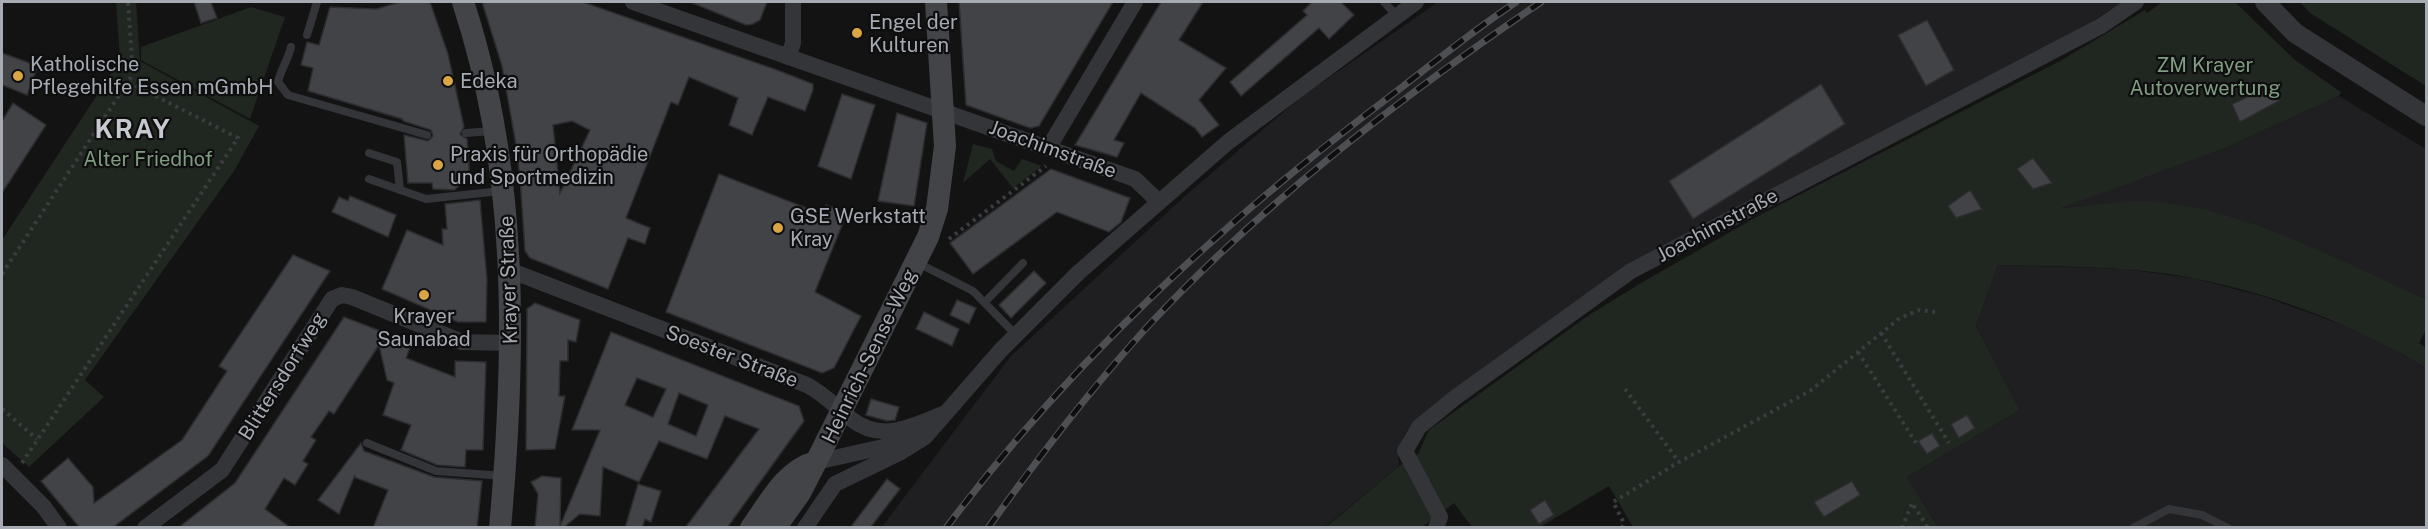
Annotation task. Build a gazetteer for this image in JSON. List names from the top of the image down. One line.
{"streets":{"main road":["Krayer Straße","Heinrich-Sense-Weg"],"street":["Joachimstraße","Soester Straße","Blittersdorfweg"]},"crossings":[["Joachimstraße","Soester Straße"],["Joachimstraße","Heinrich-Sense-Weg"],["Krayer Straße","Soester Straße"],["Krayer Straße","Blittersdorfweg"],["Soester Straße","Heinrich-Sense-Weg"]],"districts":["KRAY"],"parks":["ZM Krayer Autoverwertung","Alter Friedhof"],"places":["Engel der Kulturen","Katholische Pflegehilfe Essen mGmbH","Edeka","Praxis für Orthopädie und Sportmedizin","GSE Werkstatt Kray","Krayer Saunabad"]}
